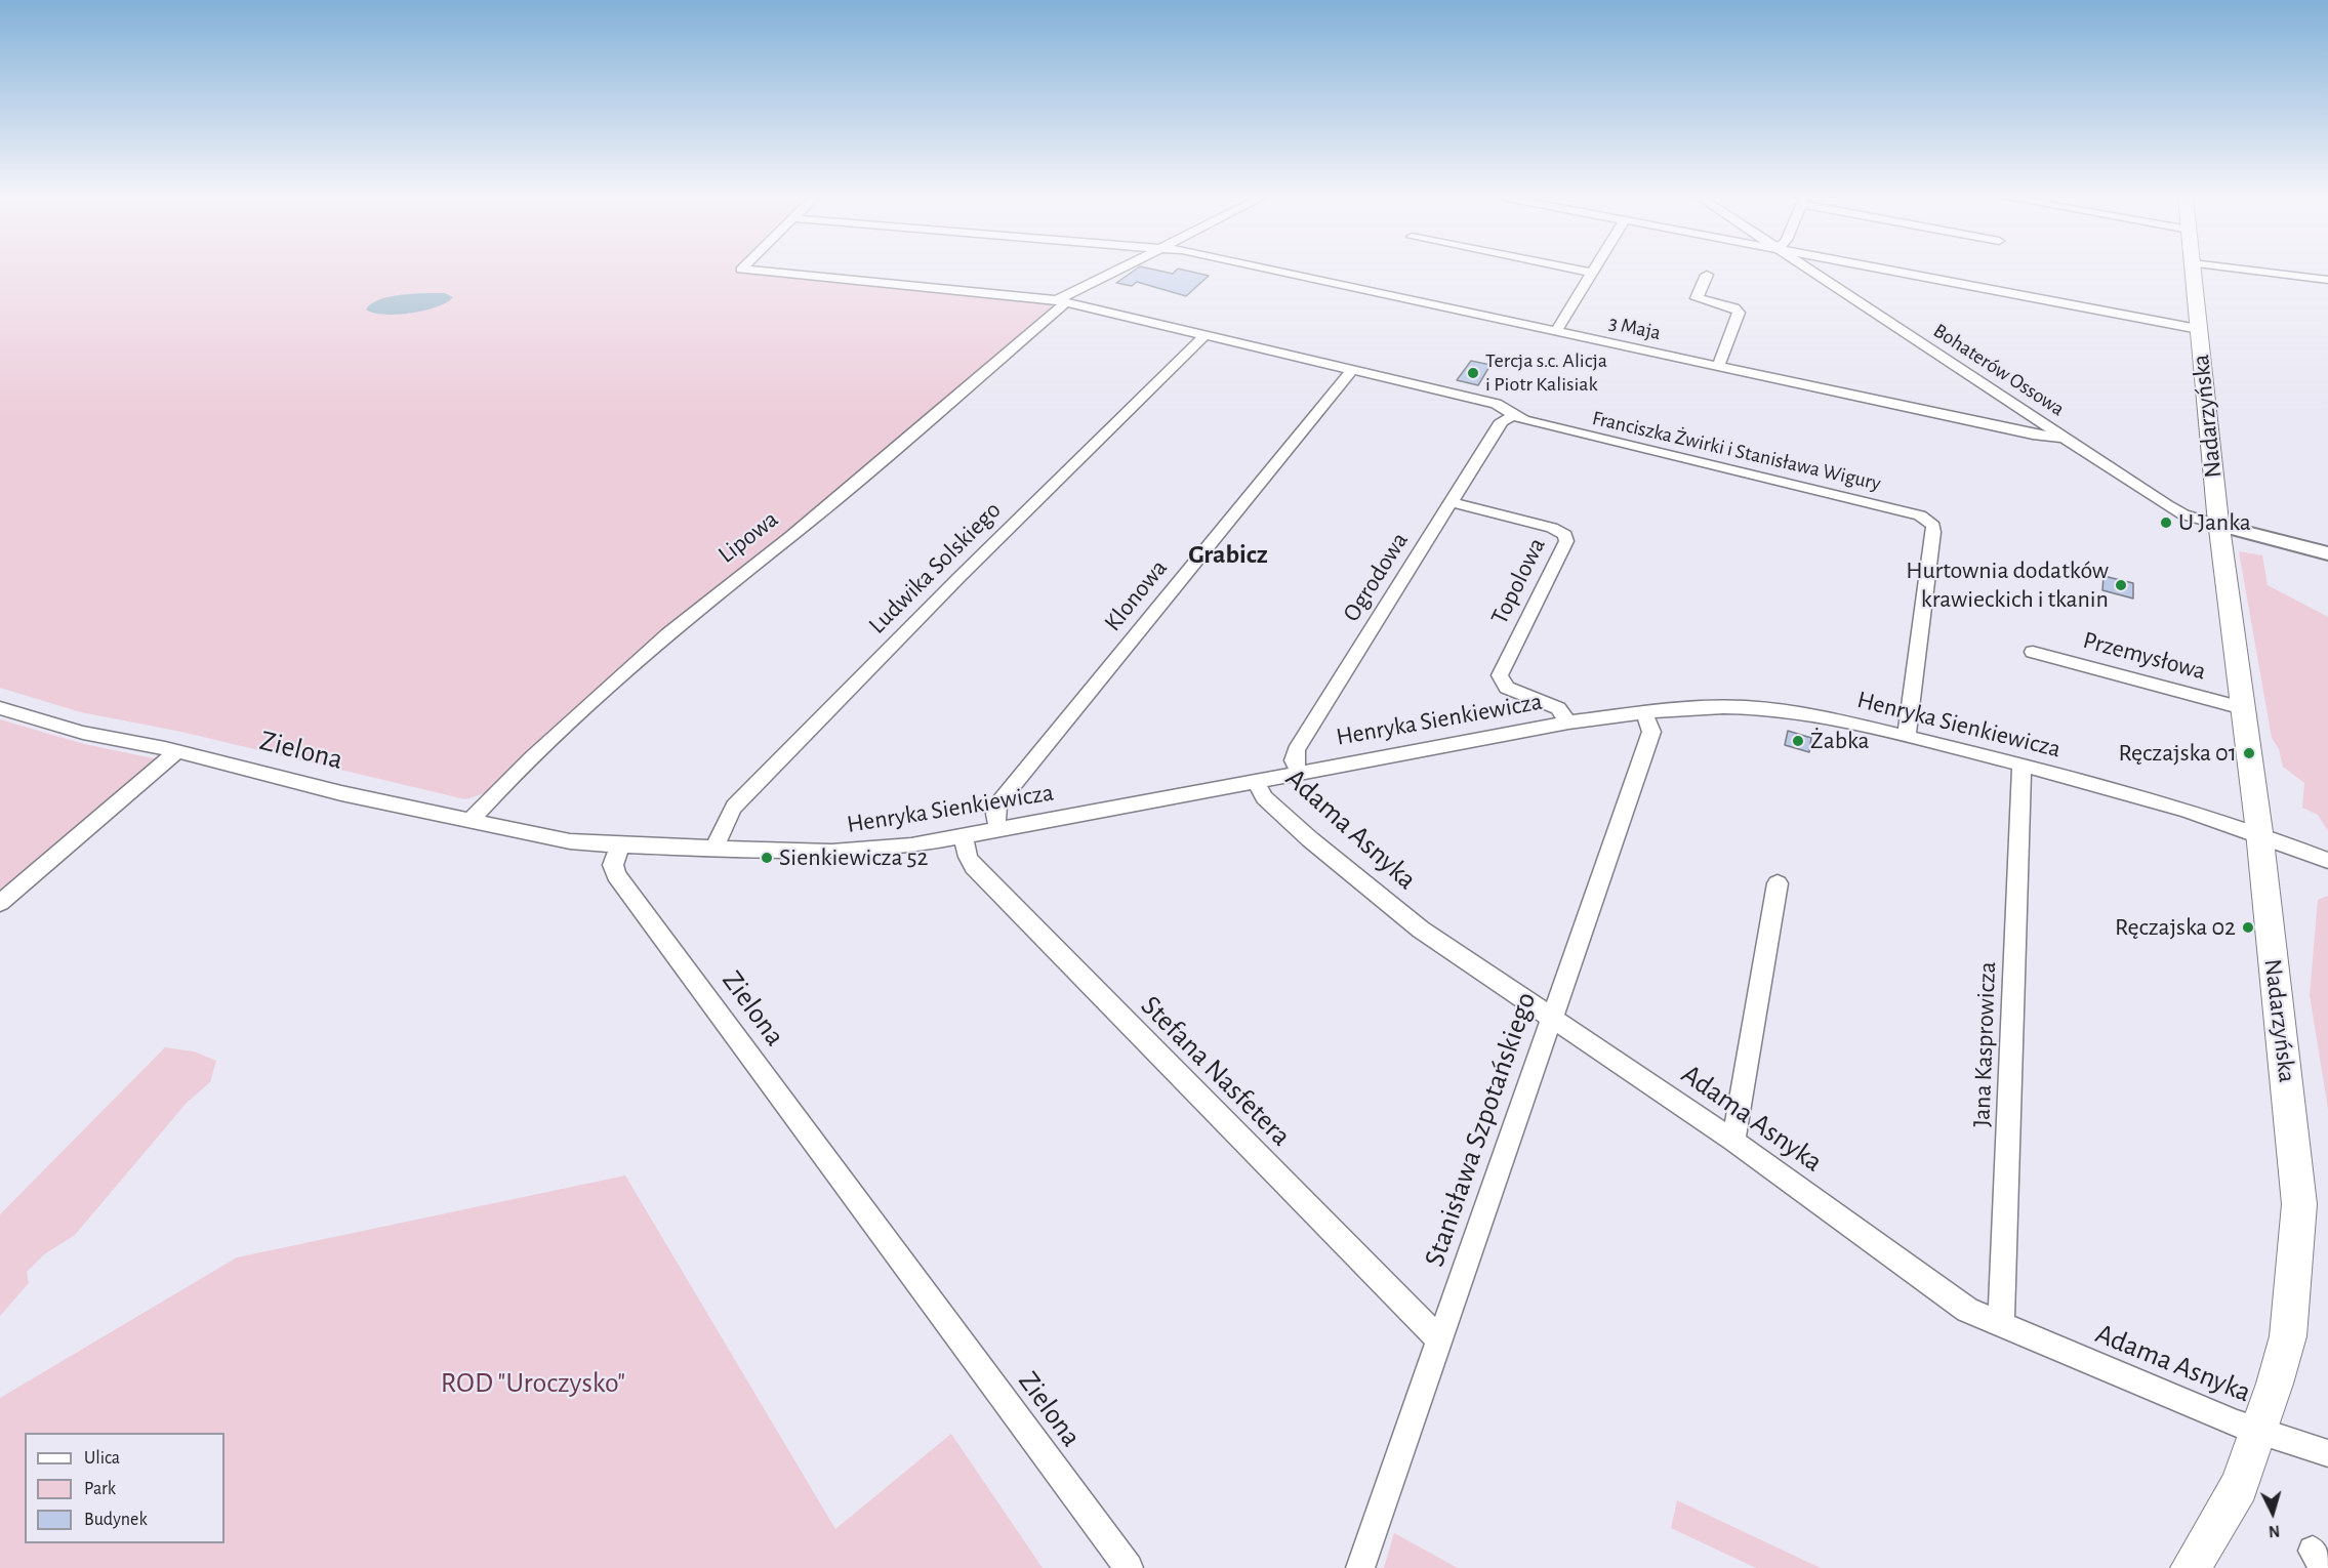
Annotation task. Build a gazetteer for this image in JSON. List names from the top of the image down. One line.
{"streets":{"main road":["Nadarzyńska"],"street":["3 Maja","Bohaterów Ossowa","Franciszka Żwirki i Stanisława Wigury","Lipowa","Ludwika Solskiego","Ogrodowa","Topolowa","Klonowa","Przemysłowa","Henryka Sienkiewicza","Zielona","Adama Asnyka","Jana Kasprowicza","Stefana Nasfetera","Stanisława Szpotańskiego"]},"crossings":[["3 Maja","Bohaterów Ossowa"],["Bohaterów Ossowa","Nadarzyńska"],["Nadarzyńska","Przemysłowa"],["Nadarzyńska","Henryka Sienkiewicza"],["Nadarzyńska","Adama Asnyka"],["Franciszka Żwirki i Stanisława Wigury","Lipowa"],["Franciszka Żwirki i Stanisława Wigury","Ludwika Solskiego"],["Franciszka Żwirki i Stanisława Wigury","Ogrodowa"],["Franciszka Żwirki i Stanisława Wigury","Klonowa"],["Franciszka Żwirki i Stanisława Wigury","Henryka Sienkiewicza"],["Lipowa","Zielona"],["Ludwika Solskiego","Henryka Sienkiewicza"],["Ogrodowa","Topolowa"],["Ogrodowa","Henryka Sienkiewicza"],["Topolowa","Henryka Sienkiewicza"],["Klonowa","Henryka Sienkiewicza"],["Henryka Sienkiewicza","Zielona"],["Henryka Sienkiewicza","Adama Asnyka"],["Henryka Sienkiewicza","Jana Kasprowicza"],["Henryka Sienkiewicza","Stefana Nasfetera"],["Henryka Sienkiewicza","Stanisława Szpotańskiego"],["Adama Asnyka","Jana Kasprowicza"],["Adama Asnyka","Stanisława Szpotańskiego"],["Stefana Nasfetera","Stanisława Szpotańskiego"]],"districts":["Grabicz"],"parks":["ROD \"Uroczysko\""],"places":["Tercja s.c. Alicja i Piotr Kalisiak","U Janka","Hurtownia dodatków krawieckich i tkanin","Żabka","Ręczajska 01","Sienkiewicza 52","Ręczajska 02"],"legend":["Ulica","Park","Budynek"],"north":"bottom"}
